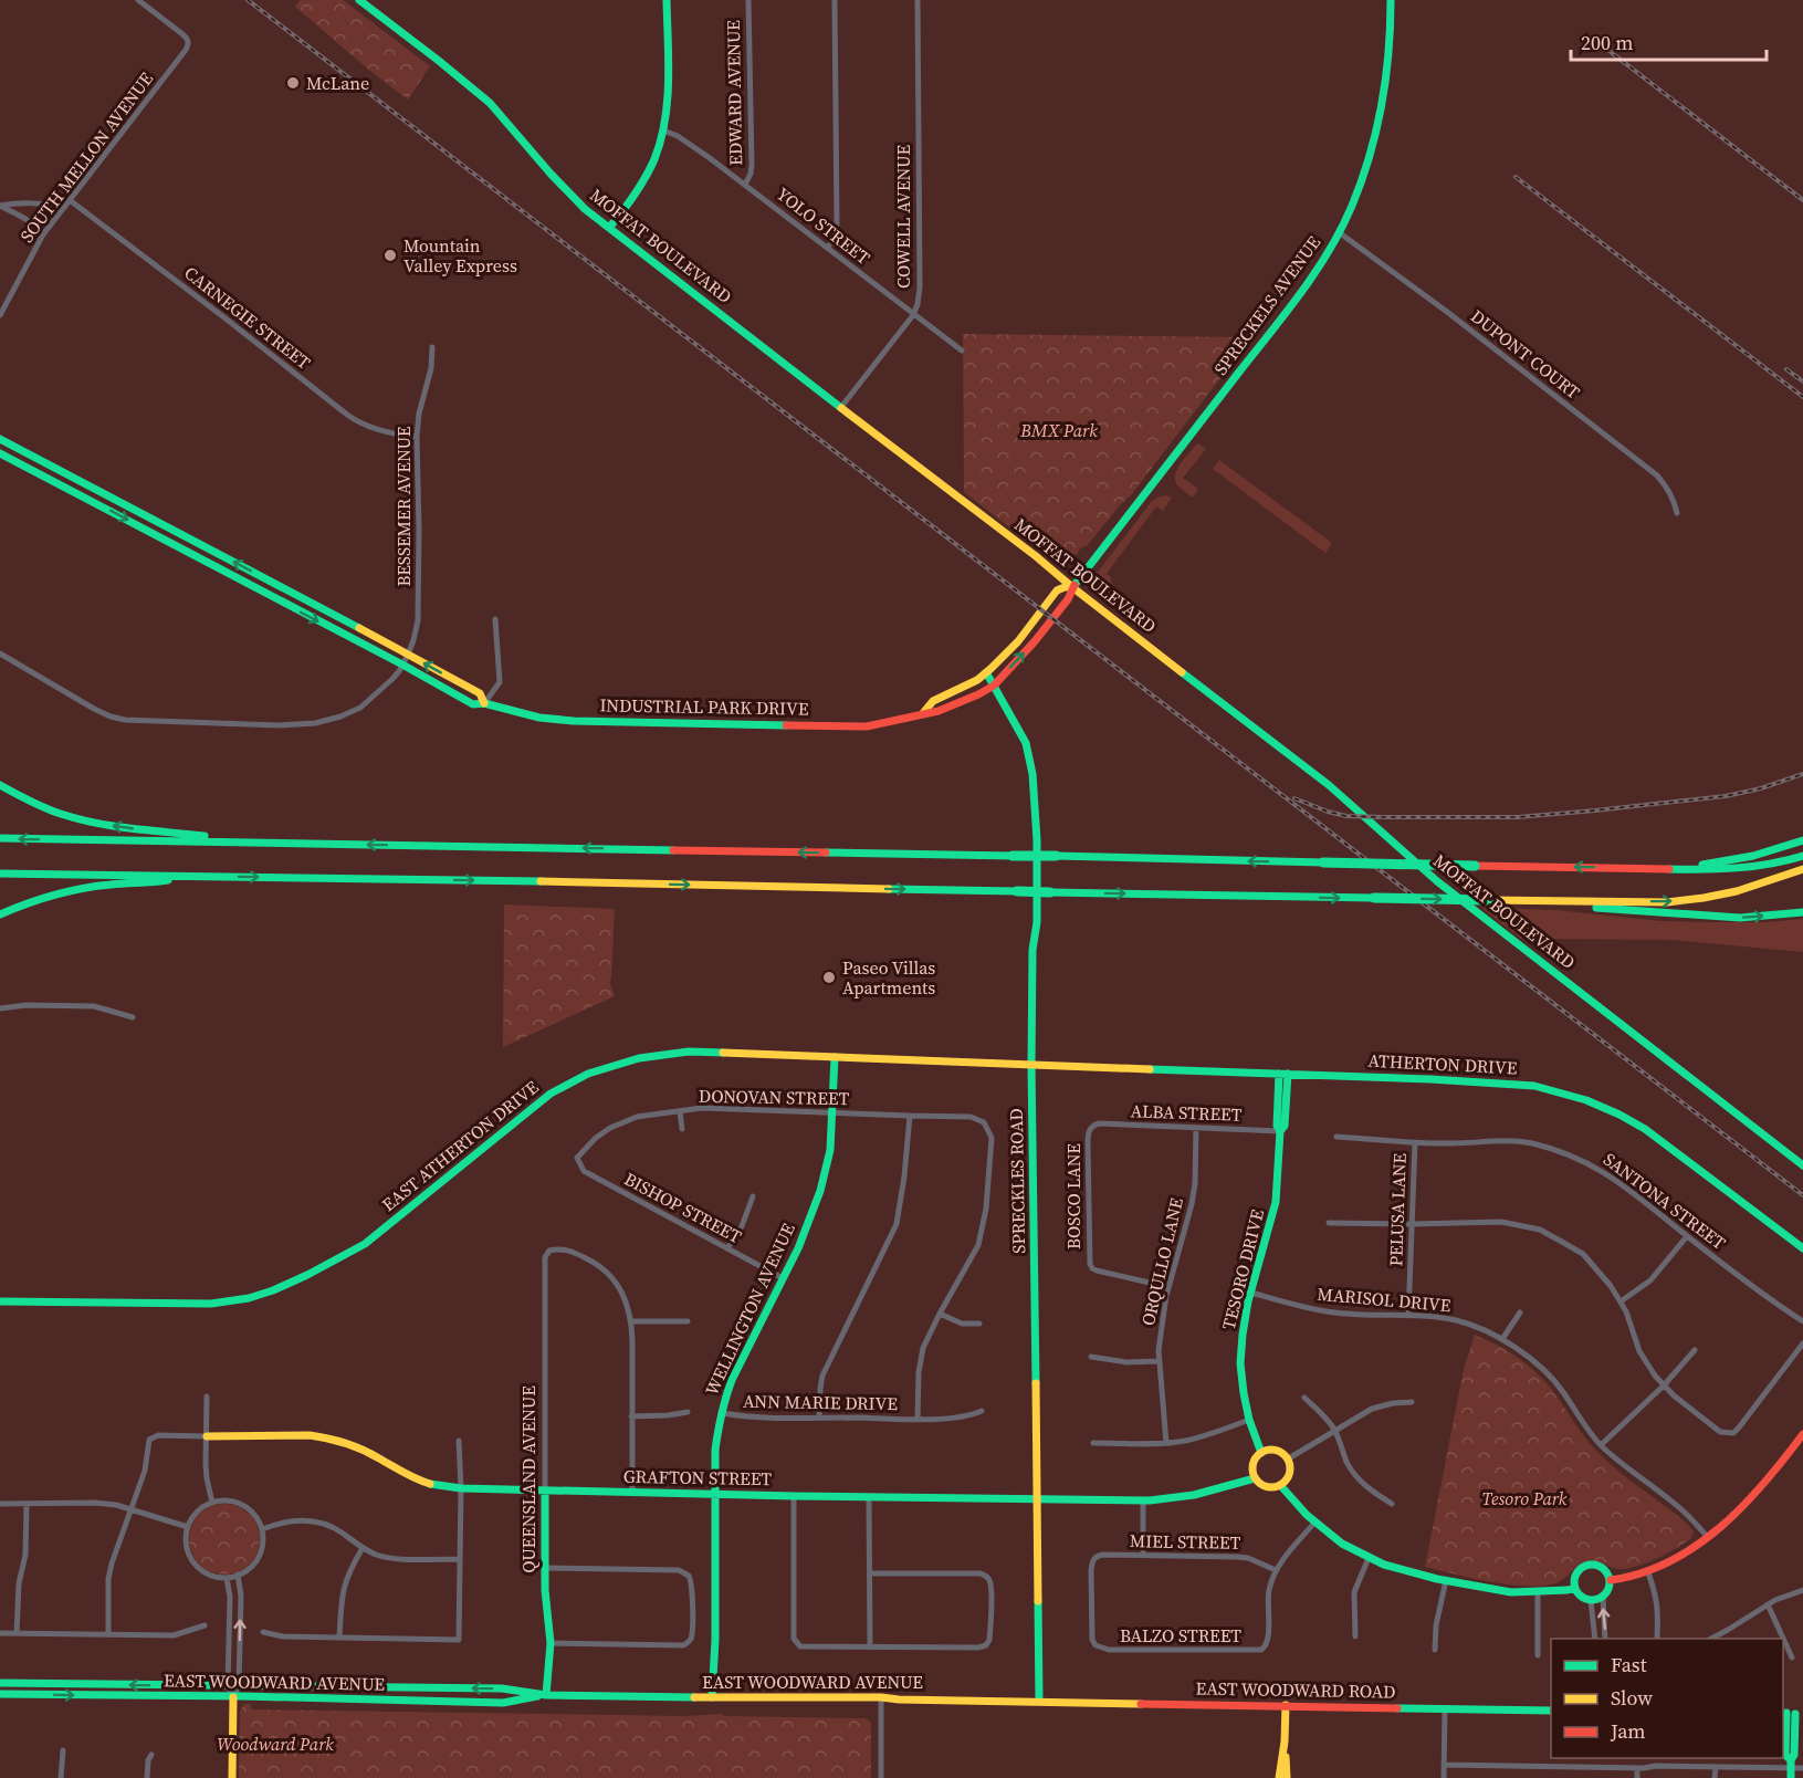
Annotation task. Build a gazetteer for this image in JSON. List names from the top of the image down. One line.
{"streets":{"main road":["MOFFAT BOULEVARD","SPRECKELS AVENUE","INDUSTRIAL PARK DRIVE","ATHERTON DRIVE","EAST ATHERTON DRIVE","SPRECKLES ROAD","TESORO DRIVE","WELLINGTON AVENUE","GRAFTON STREET","QUEENSLAND AVENUE","EAST WOODWARD AVENUE","EAST WOODWARD ROAD"],"street":["EDWARD AVENUE","SOUTH MELLON AVENUE","COWELL AVENUE","YOLO STREET","CARNEGIE STREET","DUPONT COURT","BESSEMER AVENUE","DONOVAN STREET","ALBA STREET","BOSCO LANE","SANTONA STREET","BISHOP STREET","PELUSA LANE","ORQULLO LANE","MARISOL DRIVE","ANN MARIE DRIVE","MIEL STREET","BALZO STREET"]},"crossings":[["EDWARD AVENUE","YOLO STREET"],["SOUTH MELLON AVENUE","CARNEGIE STREET"],["COWELL AVENUE","YOLO STREET"],["COWELL AVENUE","MOFFAT BOULEVARD"],["MOFFAT BOULEVARD","SPRECKELS AVENUE"],["MOFFAT BOULEVARD","INDUSTRIAL PARK DRIVE"],["SPRECKELS AVENUE","DUPONT COURT"],["SPRECKELS AVENUE","INDUSTRIAL PARK DRIVE"],["CARNEGIE STREET","BESSEMER AVENUE"],["BESSEMER AVENUE","INDUSTRIAL PARK DRIVE"],["INDUSTRIAL PARK DRIVE","SPRECKLES ROAD"],["ATHERTON DRIVE","EAST ATHERTON DRIVE"],["ATHERTON DRIVE","SPRECKLES ROAD"],["ATHERTON DRIVE","TESORO DRIVE"],["DONOVAN STREET","BISHOP STREET"],["DONOVAN STREET","WELLINGTON AVENUE"],["ALBA STREET","BOSCO LANE"],["ALBA STREET","ORQULLO LANE"],["ALBA STREET","TESORO DRIVE"],["EAST ATHERTON DRIVE","SPRECKLES ROAD"],["EAST ATHERTON DRIVE","WELLINGTON AVENUE"],["SPRECKLES ROAD","GRAFTON STREET"],["SPRECKLES ROAD","EAST WOODWARD AVENUE"],["SPRECKLES ROAD","EAST WOODWARD ROAD"],["BOSCO LANE","ORQULLO LANE"],["SANTONA STREET","PELUSA LANE"],["BISHOP STREET","WELLINGTON AVENUE"],["PELUSA LANE","MARISOL DRIVE"],["TESORO DRIVE","MARISOL DRIVE"],["TESORO DRIVE","GRAFTON STREET"],["WELLINGTON AVENUE","ANN MARIE DRIVE"],["WELLINGTON AVENUE","GRAFTON STREET"],["WELLINGTON AVENUE","EAST WOODWARD AVENUE"],["GRAFTON STREET","QUEENSLAND AVENUE"],["QUEENSLAND AVENUE","EAST WOODWARD AVENUE"],["MIEL STREET","BALZO STREET"],["EAST WOODWARD AVENUE","EAST WOODWARD ROAD"]],"parks":["BMX Park","Tesoro Park","Woodward Park"],"places":["McLane","Mountain Valley Express","Paseo Villas Apartments"],"legend":["Fast","Slow","Jam"],"scale_bar":"200 m"}
